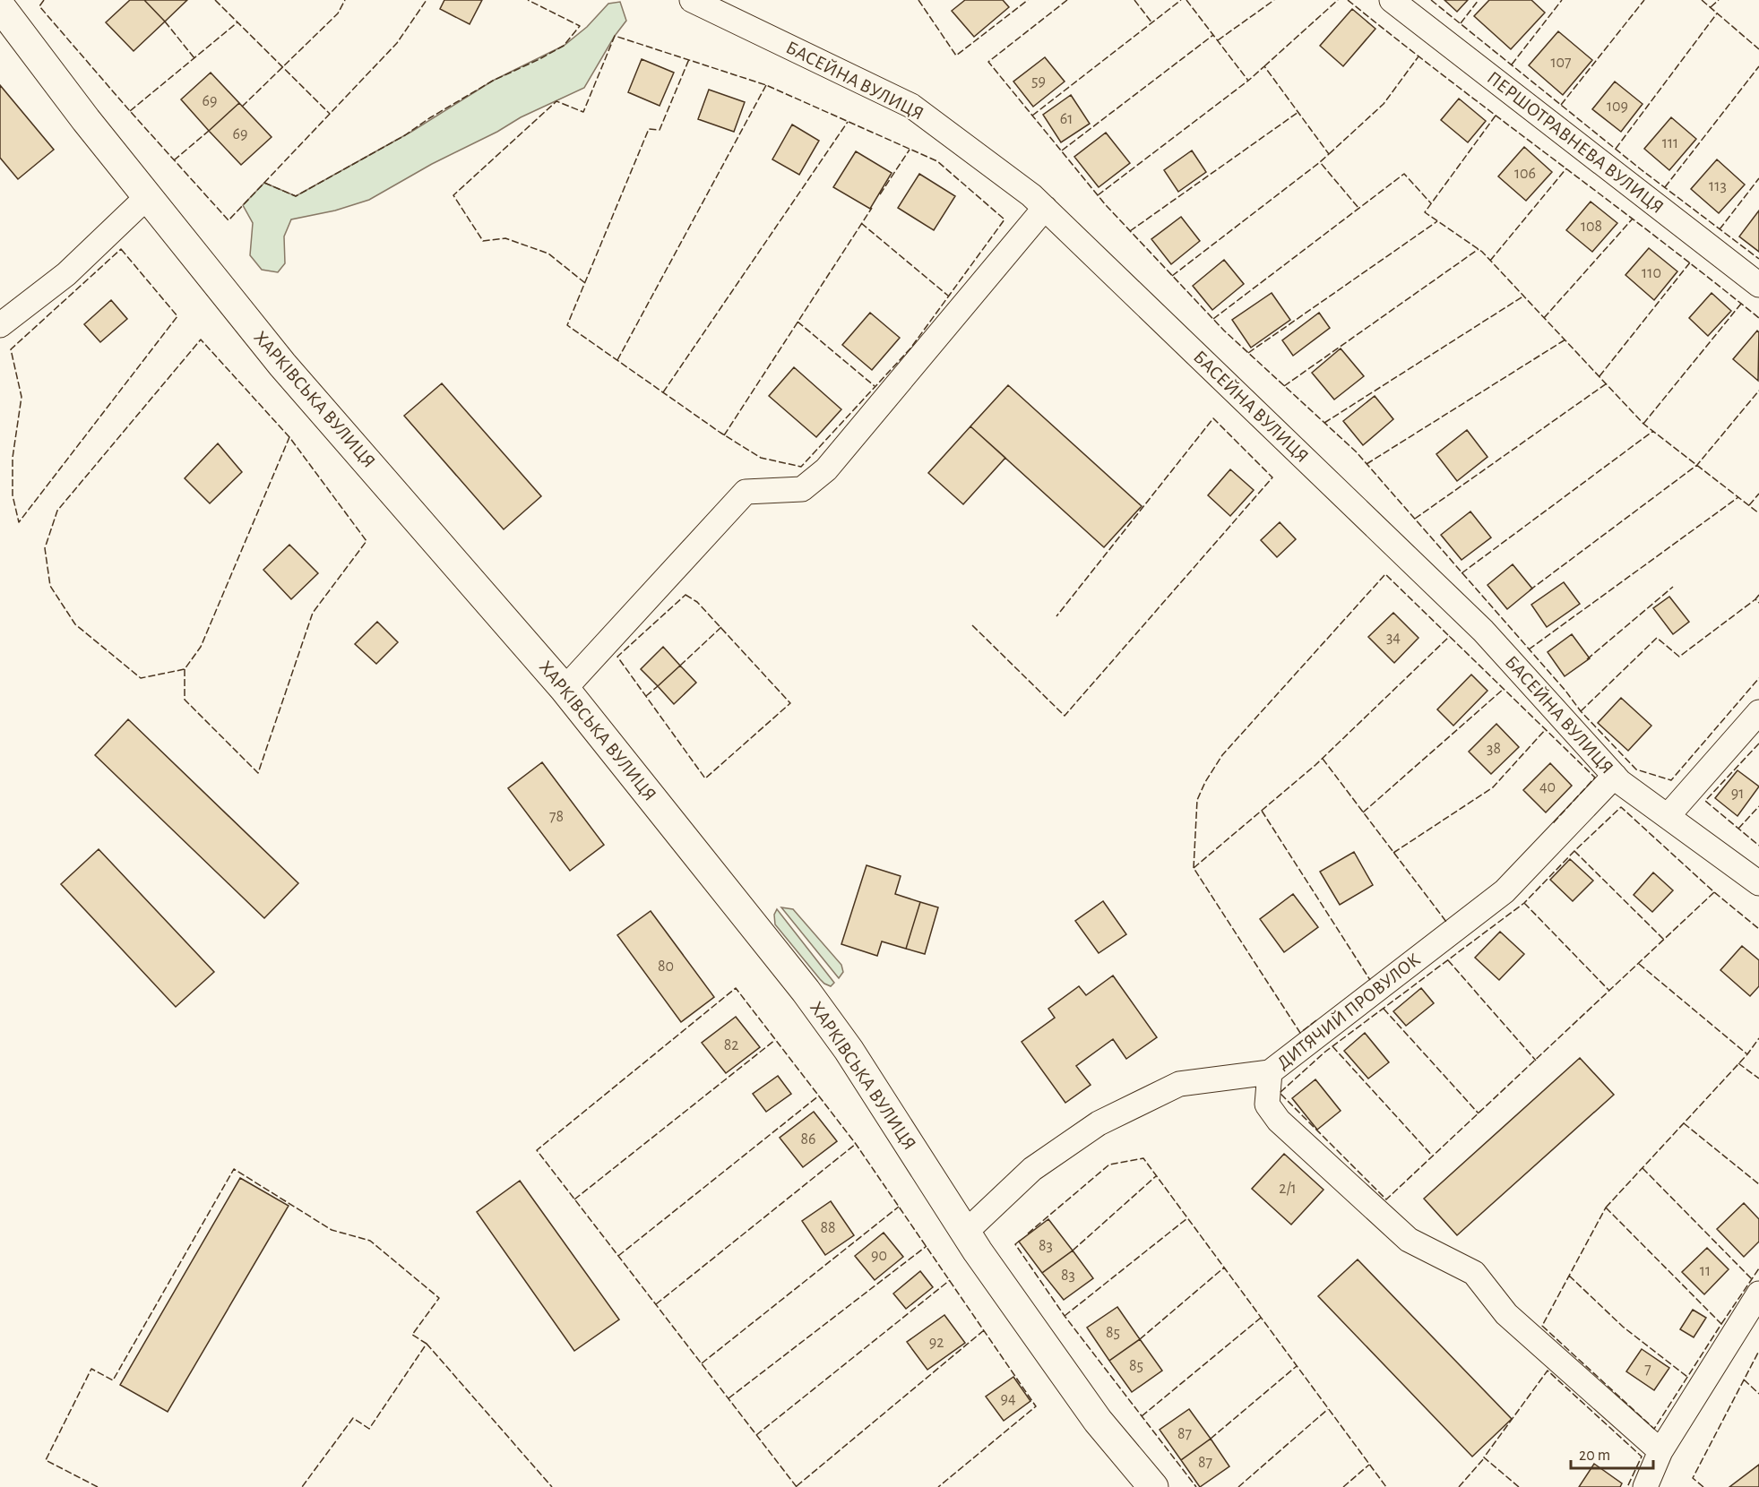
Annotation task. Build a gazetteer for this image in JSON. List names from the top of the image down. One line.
{"streets":{"main road":["ХАРКІВСЬКА ВУЛИЦЯ"],"street":["БАСЕЙНА ВУЛИЦЯ","ПЕРШОТРАВНЕВА ВУЛИЦЯ","ДИТЯЧИЙ ПРОВУЛОК"]},"crossings":[["БАСЕЙНА ВУЛИЦЯ","ДИТЯЧИЙ ПРОВУЛОК"],["ХАРКІВСЬКА ВУЛИЦЯ","ДИТЯЧИЙ ПРОВУЛОК"]],"house_numbers":["107","59","69","109","61","69","111","106","113","108","110","34","38","40","91","78","80","82","86","2/1","88","83","90","11","83","85","92","85","7","94","87","87"],"scale_bar":"20 m"}
